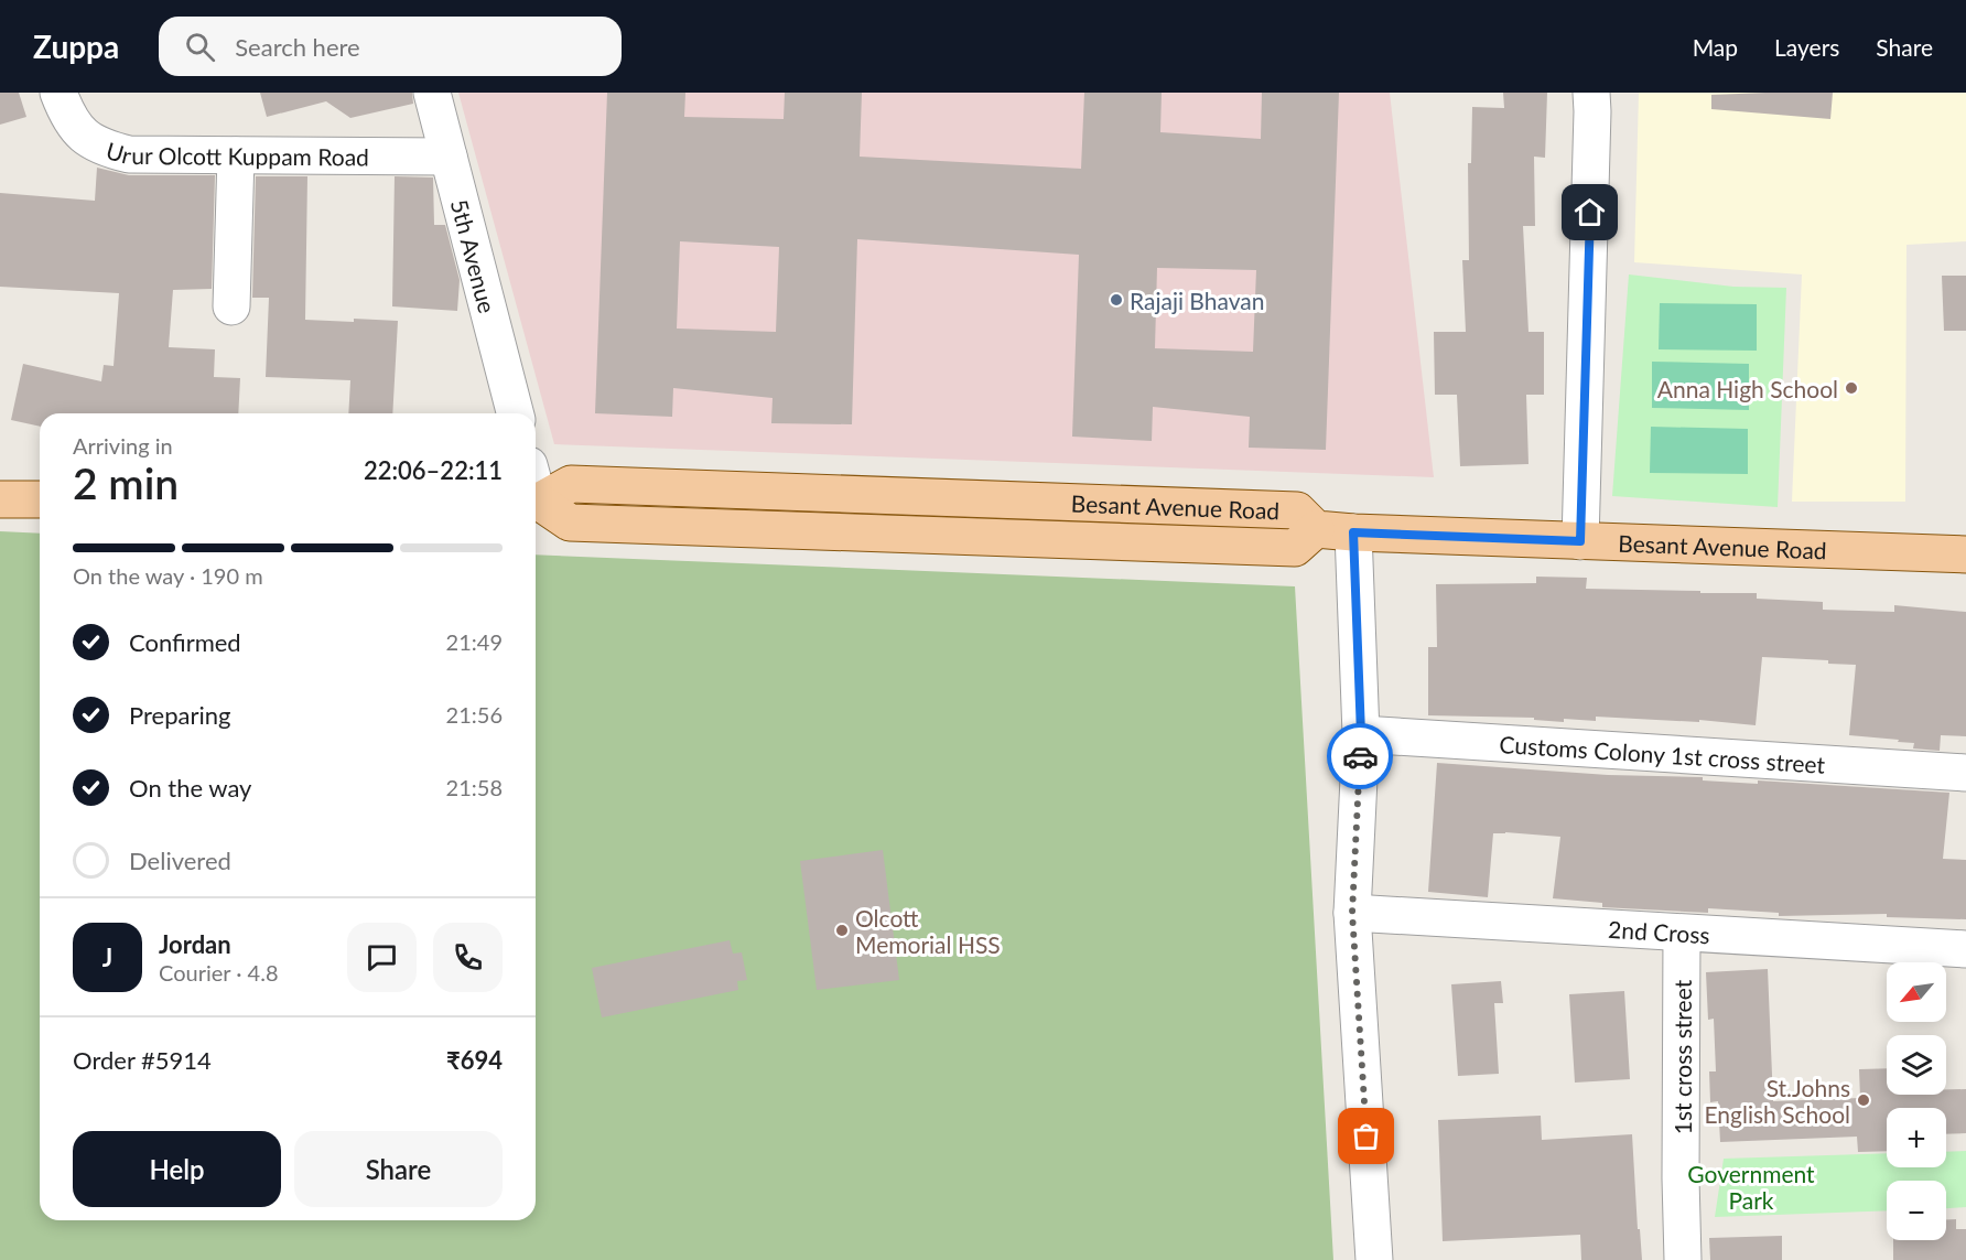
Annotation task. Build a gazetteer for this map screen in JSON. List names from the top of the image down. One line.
{"streets":{"main road":["Besant Avenue Road"],"street":["Urur Olcott Kuppam Road","5th Avenue","Customs Colony 1st cross street","2nd Cross","1st cross street"]},"crossings":[["Urur Olcott Kuppam Road","5th Avenue"],["2nd Cross","1st cross street"]],"parks":["Government Park"],"places":["Rajaji Bhavan","Anna High School","Olcott Memorial HSS","St.Johns English School"],"north":"bottom left","page":{"header":"Zuppa","search":"Search here","nav":["Map","Layers","Share"],"heading":["2 min","Arriving in","22:06–22:11"],"panel":["Jordan","Courier · 4.8","Order #5914","₹694"],"bar":"On the way · 190 m","list":[["Confirmed","21:49"],["Preparing","21:56"],["On the way","21:58"],"Delivered"],"round":"J","map_buttons":["+","−"],"buttons":["Help","Share"]}}
